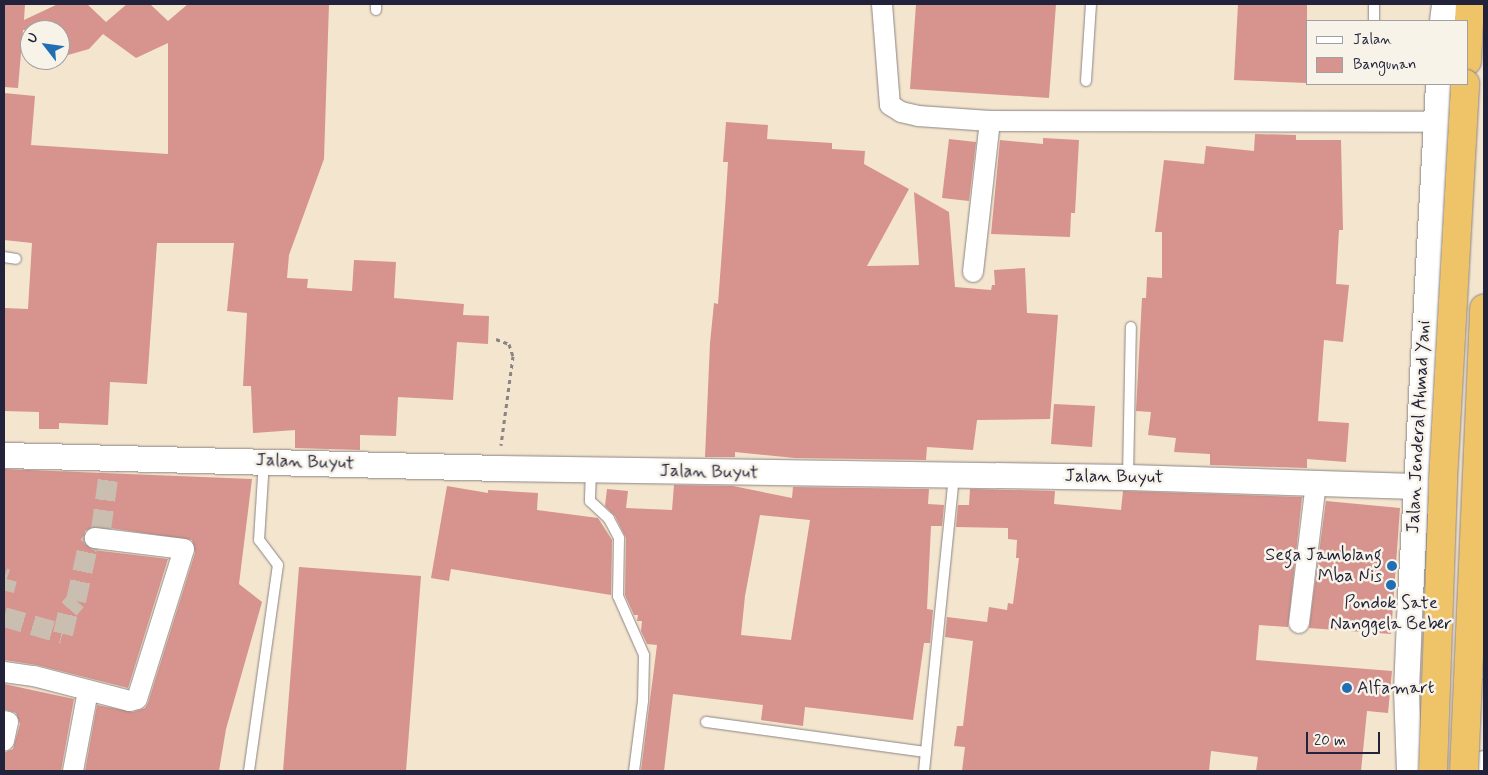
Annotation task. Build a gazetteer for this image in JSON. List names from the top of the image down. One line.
{"streets":{"highway":["Jalan Jenderal Ahmad Yani"],"street":["Jalan Buyut"]},"crossings":[["Jalan Jenderal Ahmad Yani","Jalan Buyut"]],"places":["Sega Jamblang Mba Nis","Pondok Sate Nanggela Beber","Alfamart"],"legend":["Jalan","Bangunan"],"scale_bar":"20 m","north":"top left"}
